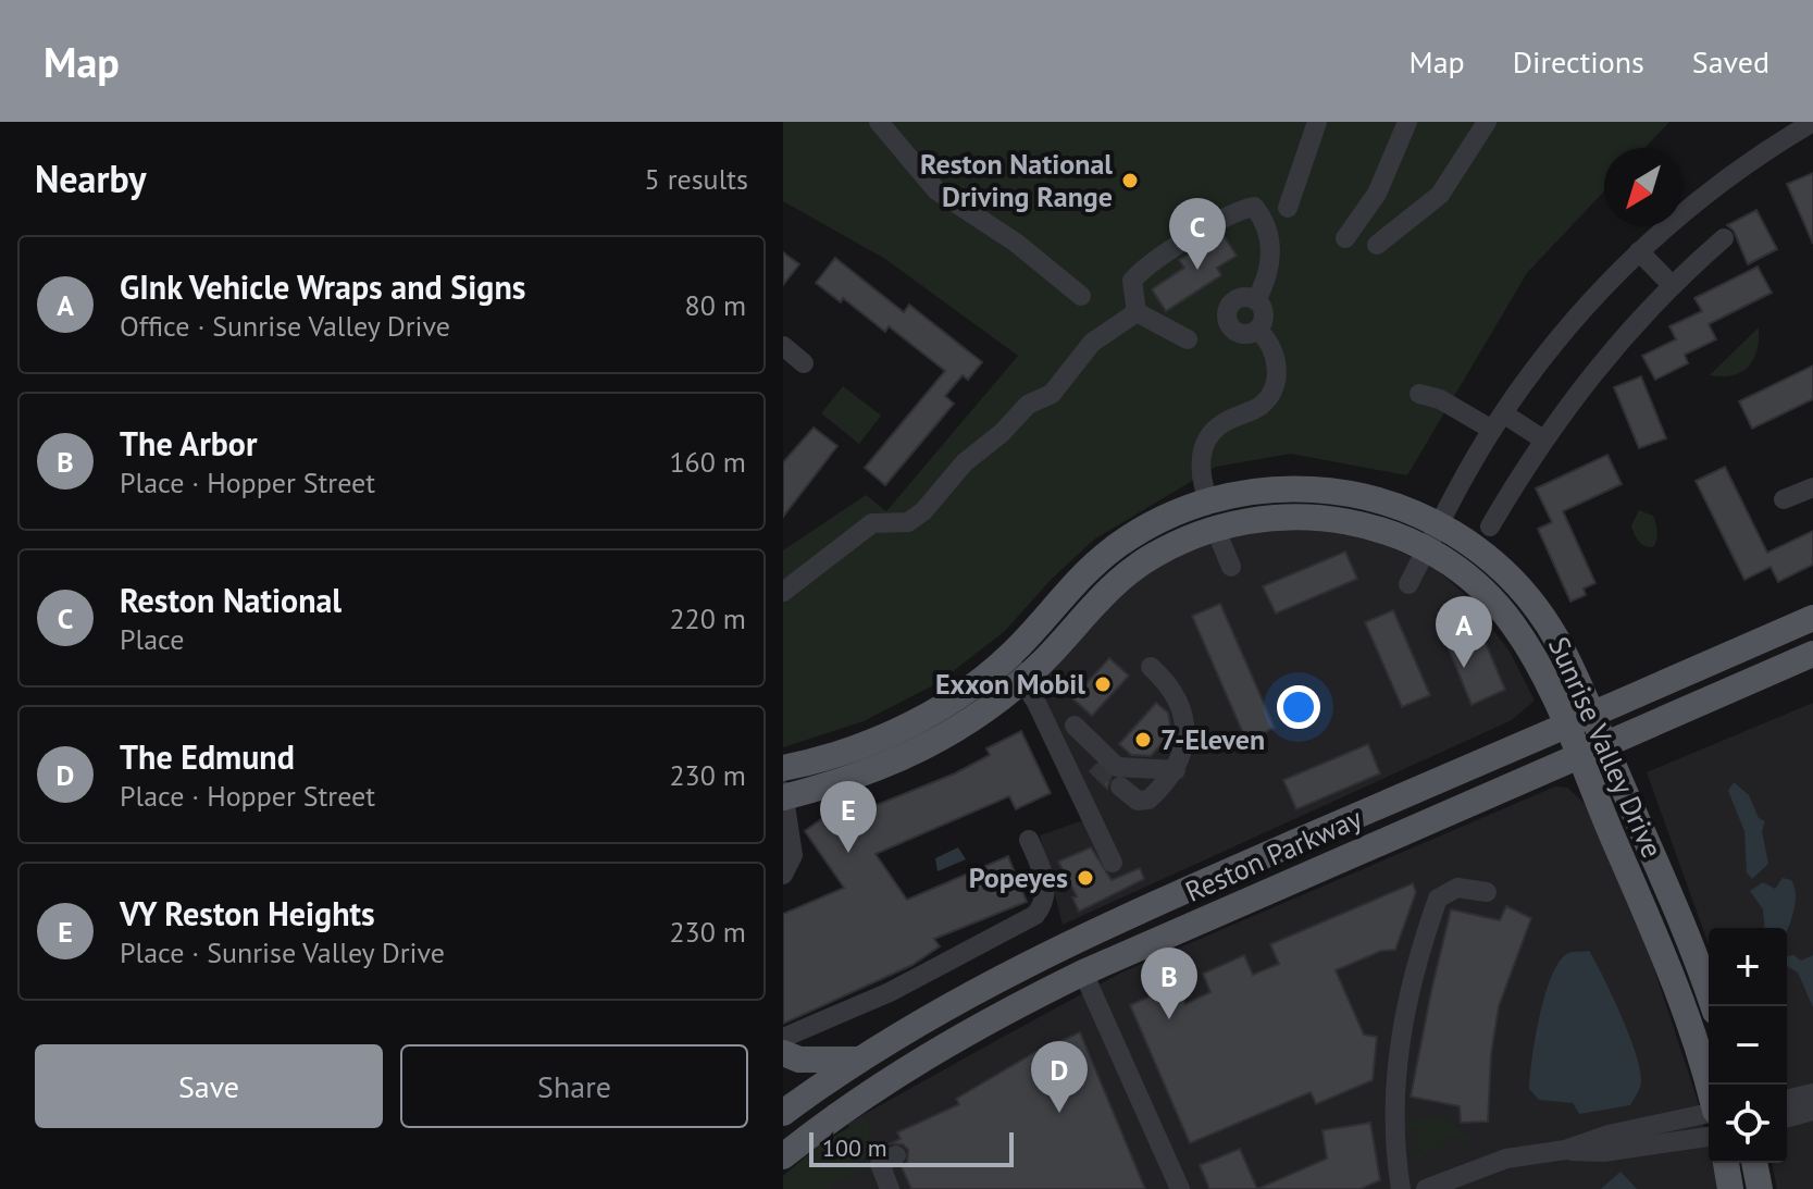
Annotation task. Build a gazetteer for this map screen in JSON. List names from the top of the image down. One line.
{"streets":{"main road":["Sunrise Valley Drive","Reston Parkway"]},"crossings":[["Sunrise Valley Drive","Reston Parkway"]],"places":["Reston National Driving Range","Exxon Mobil","7-Eleven","Popeyes"],"scale_bar":"100 m","north":"bottom left","page":{"header":"Map","nav":["Map","Directions","Saved"],"heading":["Nearby","5 results"],"pins":["C","A","E","B","D"],"list":[{"mark":"A","name":"GInk Vehicle Wraps and Signs","note":"Office · Sunrise Valley Drive","value":"80 m"},{"mark":"B","name":"The Arbor","note":"Place · Hopper Street","value":"160 m"},{"mark":"C","name":"Reston National","note":"Place","value":"220 m"},{"mark":"D","name":"The Edmund","note":"Place · Hopper Street","value":"230 m"},{"mark":"E","name":"VY Reston Heights","note":"Place · Sunrise Valley Drive","value":"230 m"}],"map_buttons":["+","−"],"buttons":["Save","Share"],"scale":"100 m"}}
